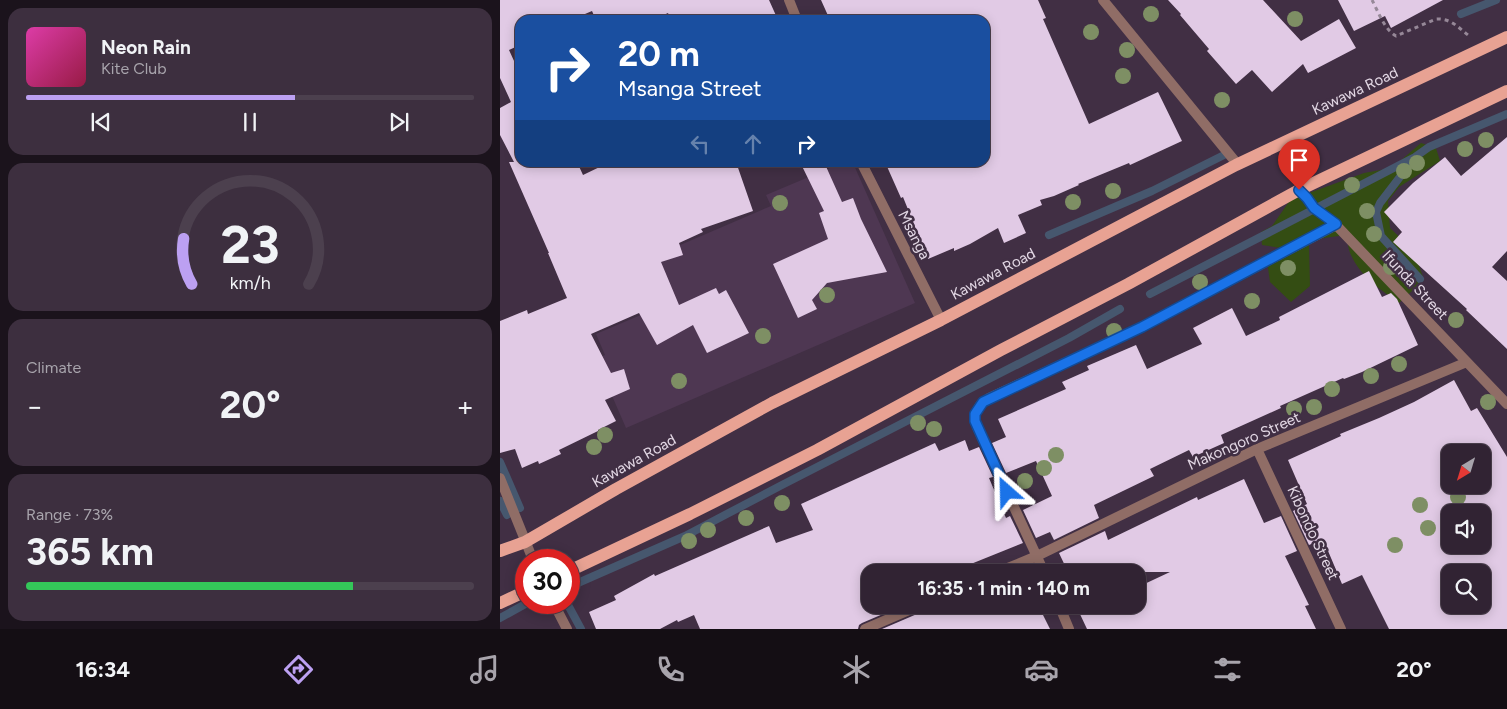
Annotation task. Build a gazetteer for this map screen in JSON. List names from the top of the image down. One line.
{"streets":{"main road":["Kawawa Road"],"street":["Msanga","Ifunda Street","Makongoro Street","Kibondo Street"]},"crossings":[["Kawawa Road","Msanga"],["Ifunda Street","Makongoro Street"],["Makongoro Street","Kibondo Street"]],"north":"bottom left","page":{"turn":["20 m","Msanga Street"],"song":["Neon Rain","Kite Club"],"tile":["Climate",["Range · 73%","365 km"]],"heat":["−","20°","+"],"limit":"30","trip":"16:35 · 1 min · 140 m","tabs":["16:34","20°"],"gauge":["23","km/h"]}}
